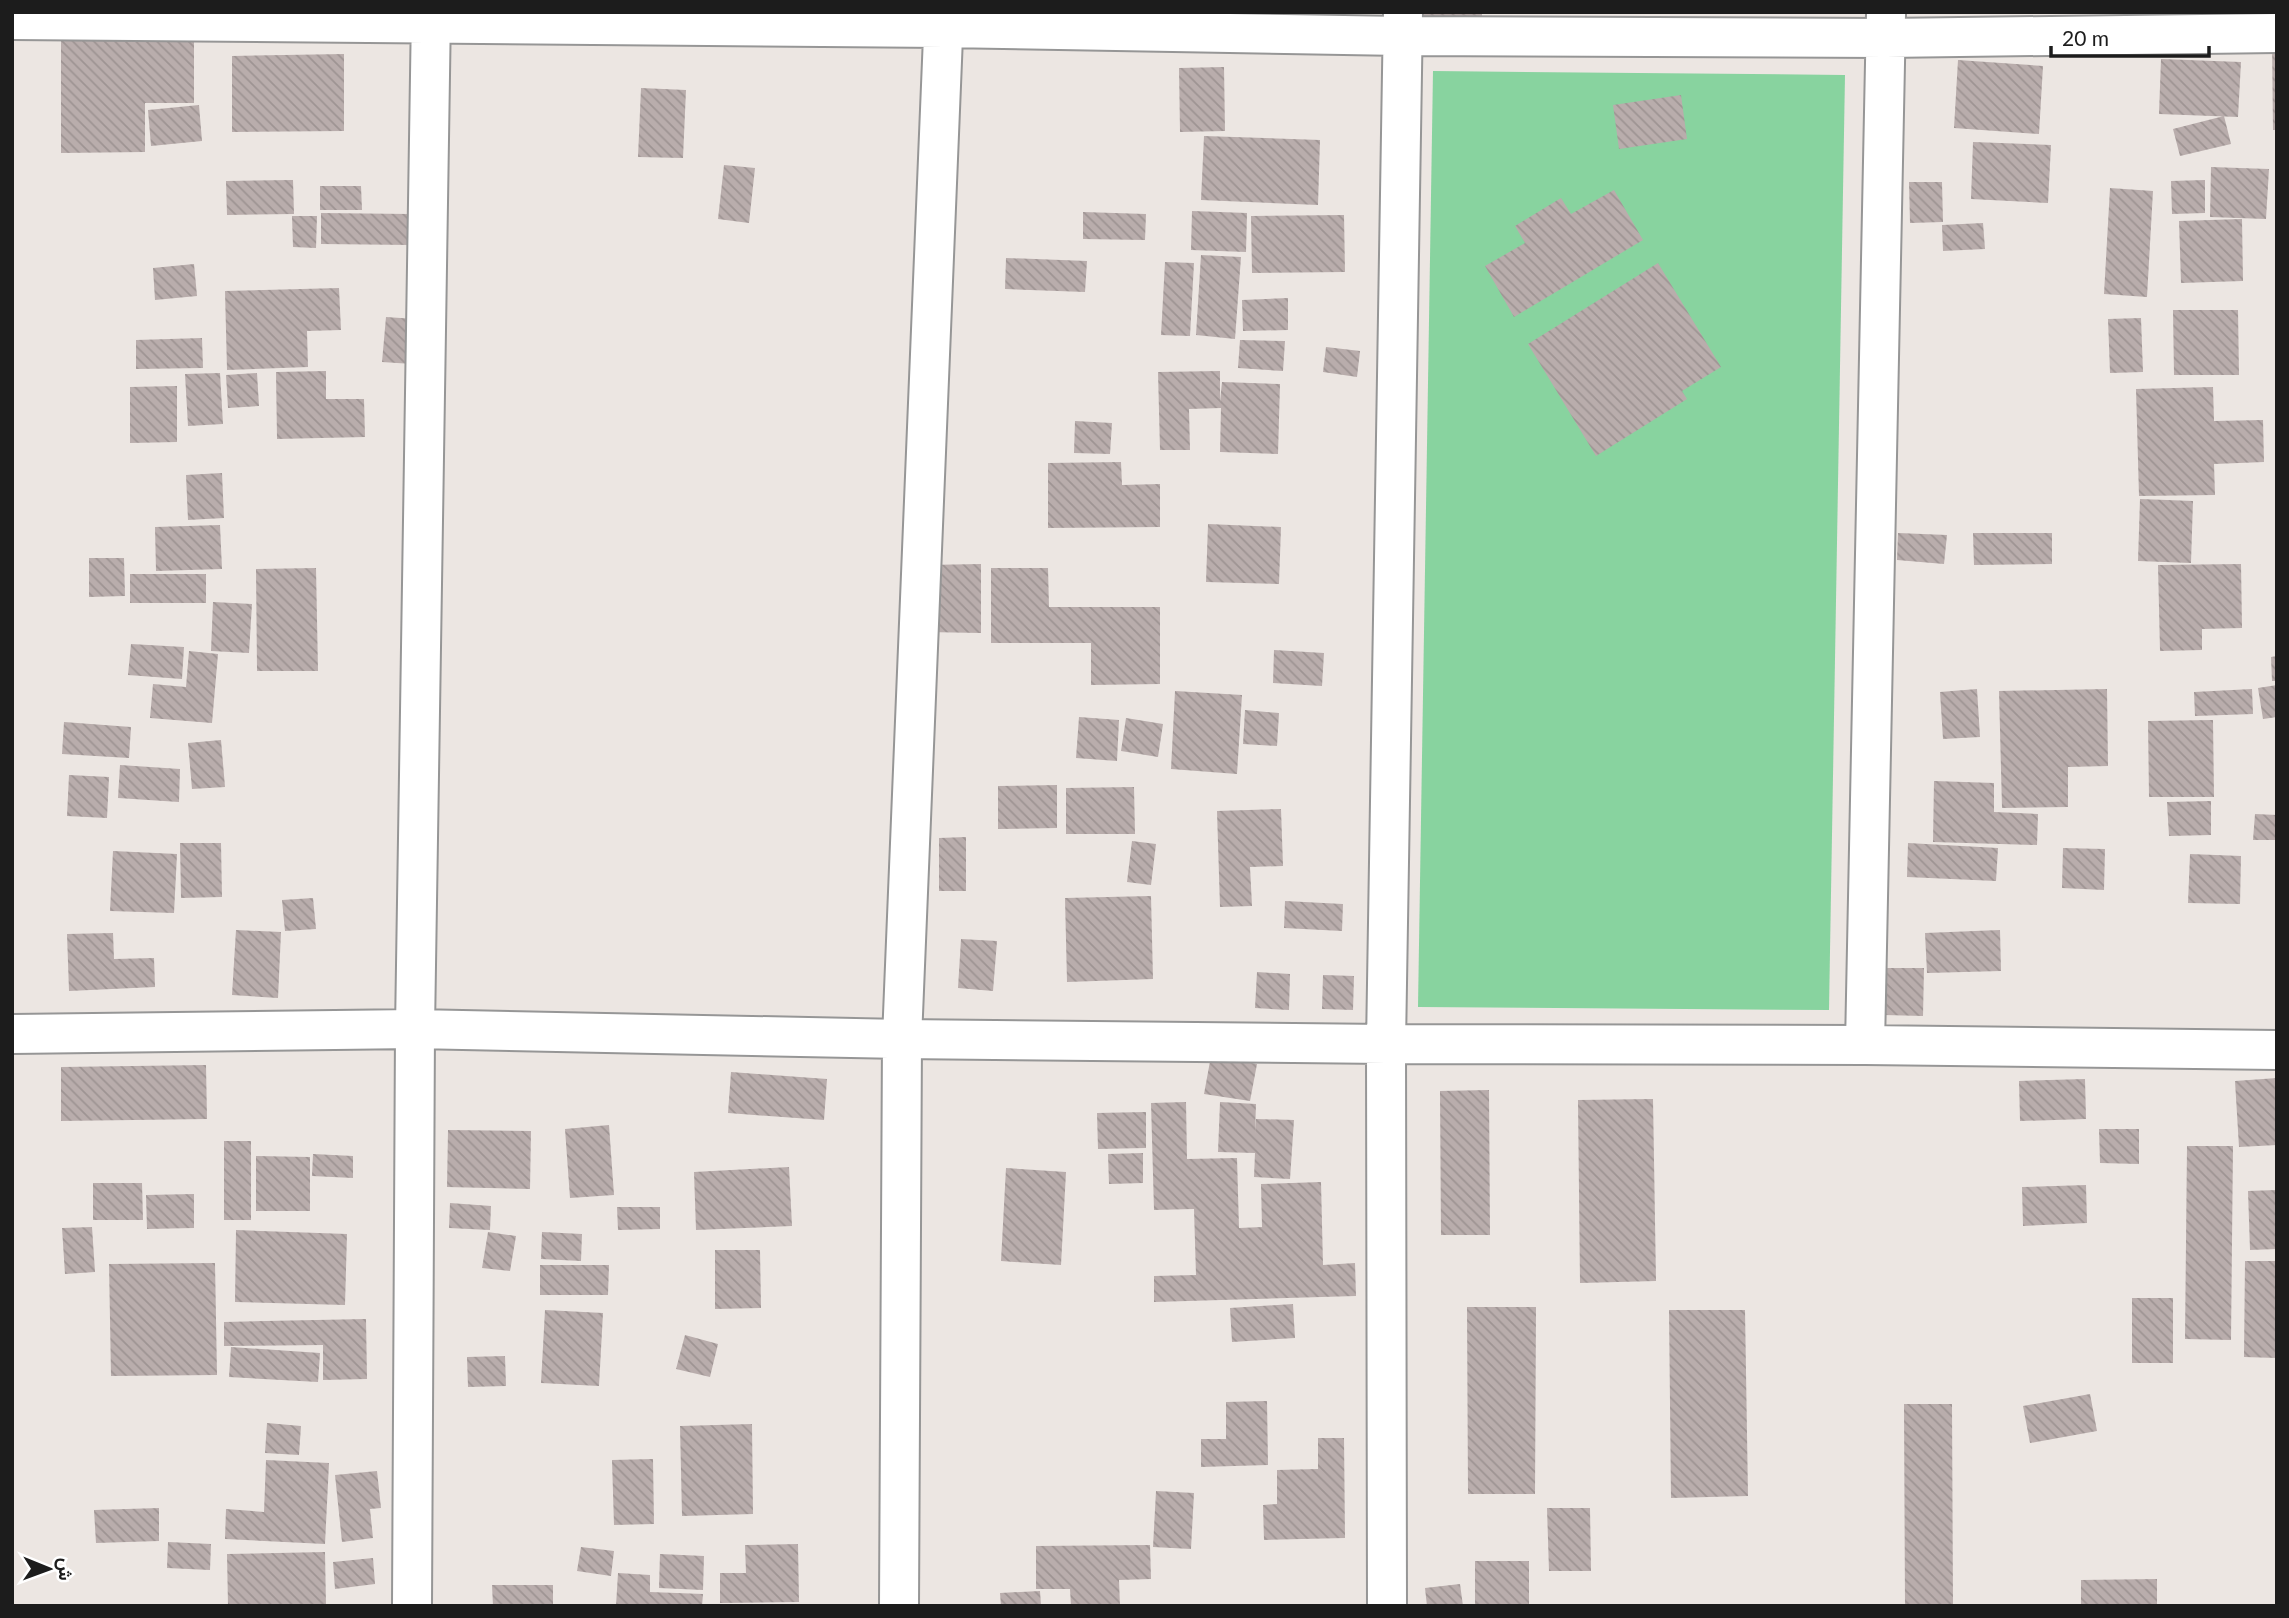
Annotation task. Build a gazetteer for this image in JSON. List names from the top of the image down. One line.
{"scale_bar":"20 m","north":"right"}
